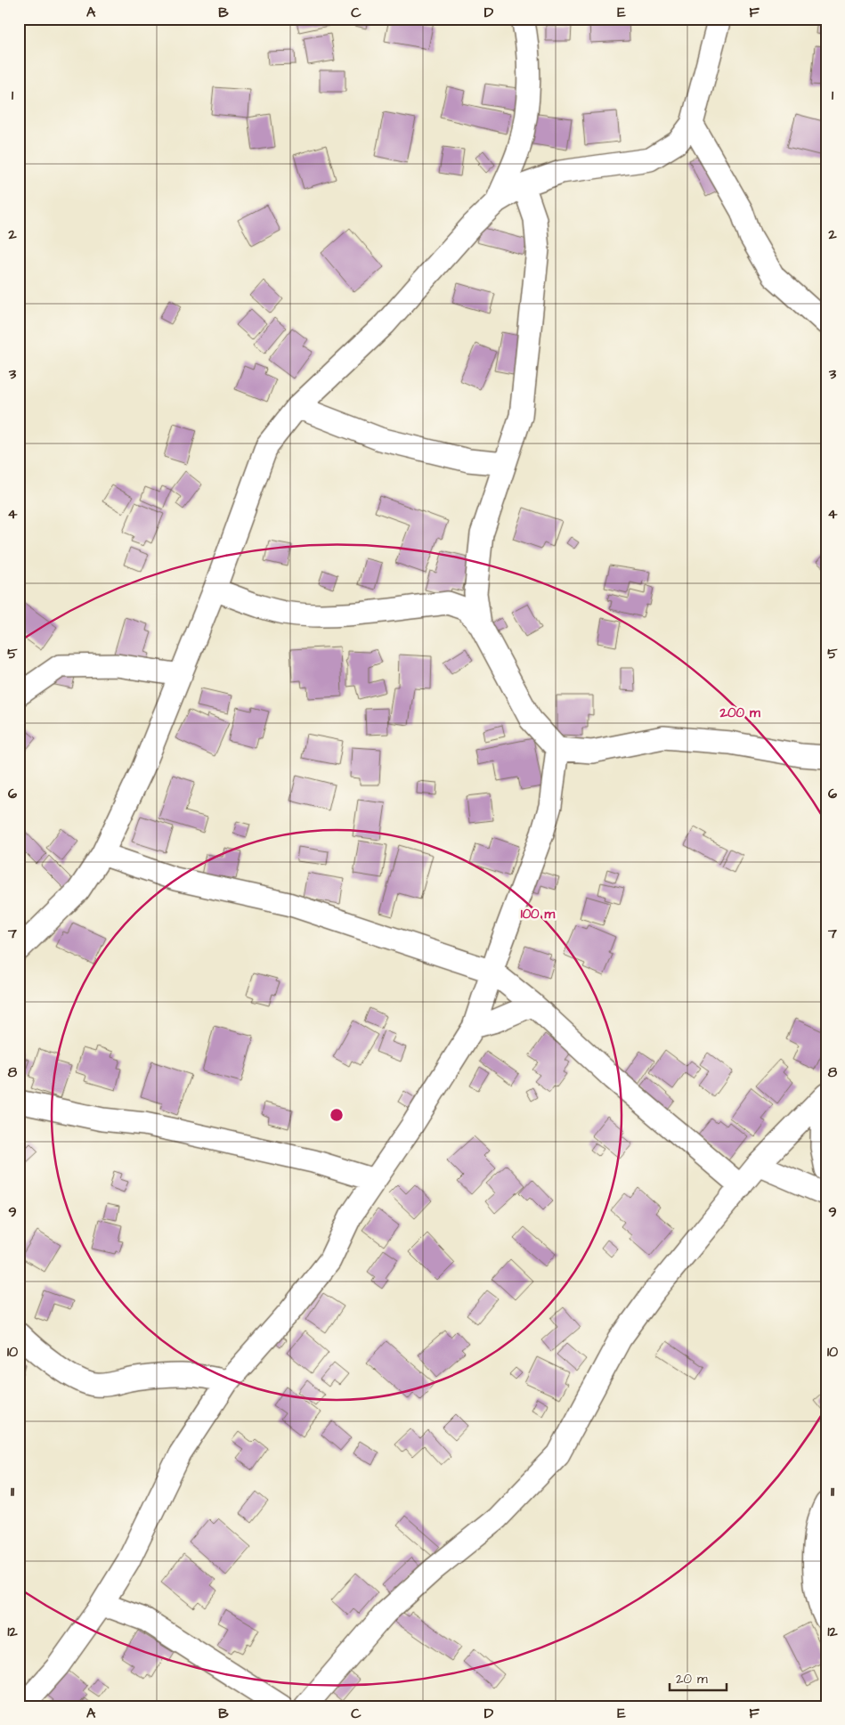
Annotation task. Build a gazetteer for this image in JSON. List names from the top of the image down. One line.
{"scale_bar":"20 m","grid":{"columns":["A","B","C","D","E","F"],"rows":["1","2","3","4","5","6","7","8","9","10","11","12"]},"rings":["200 m","100 m"]}
